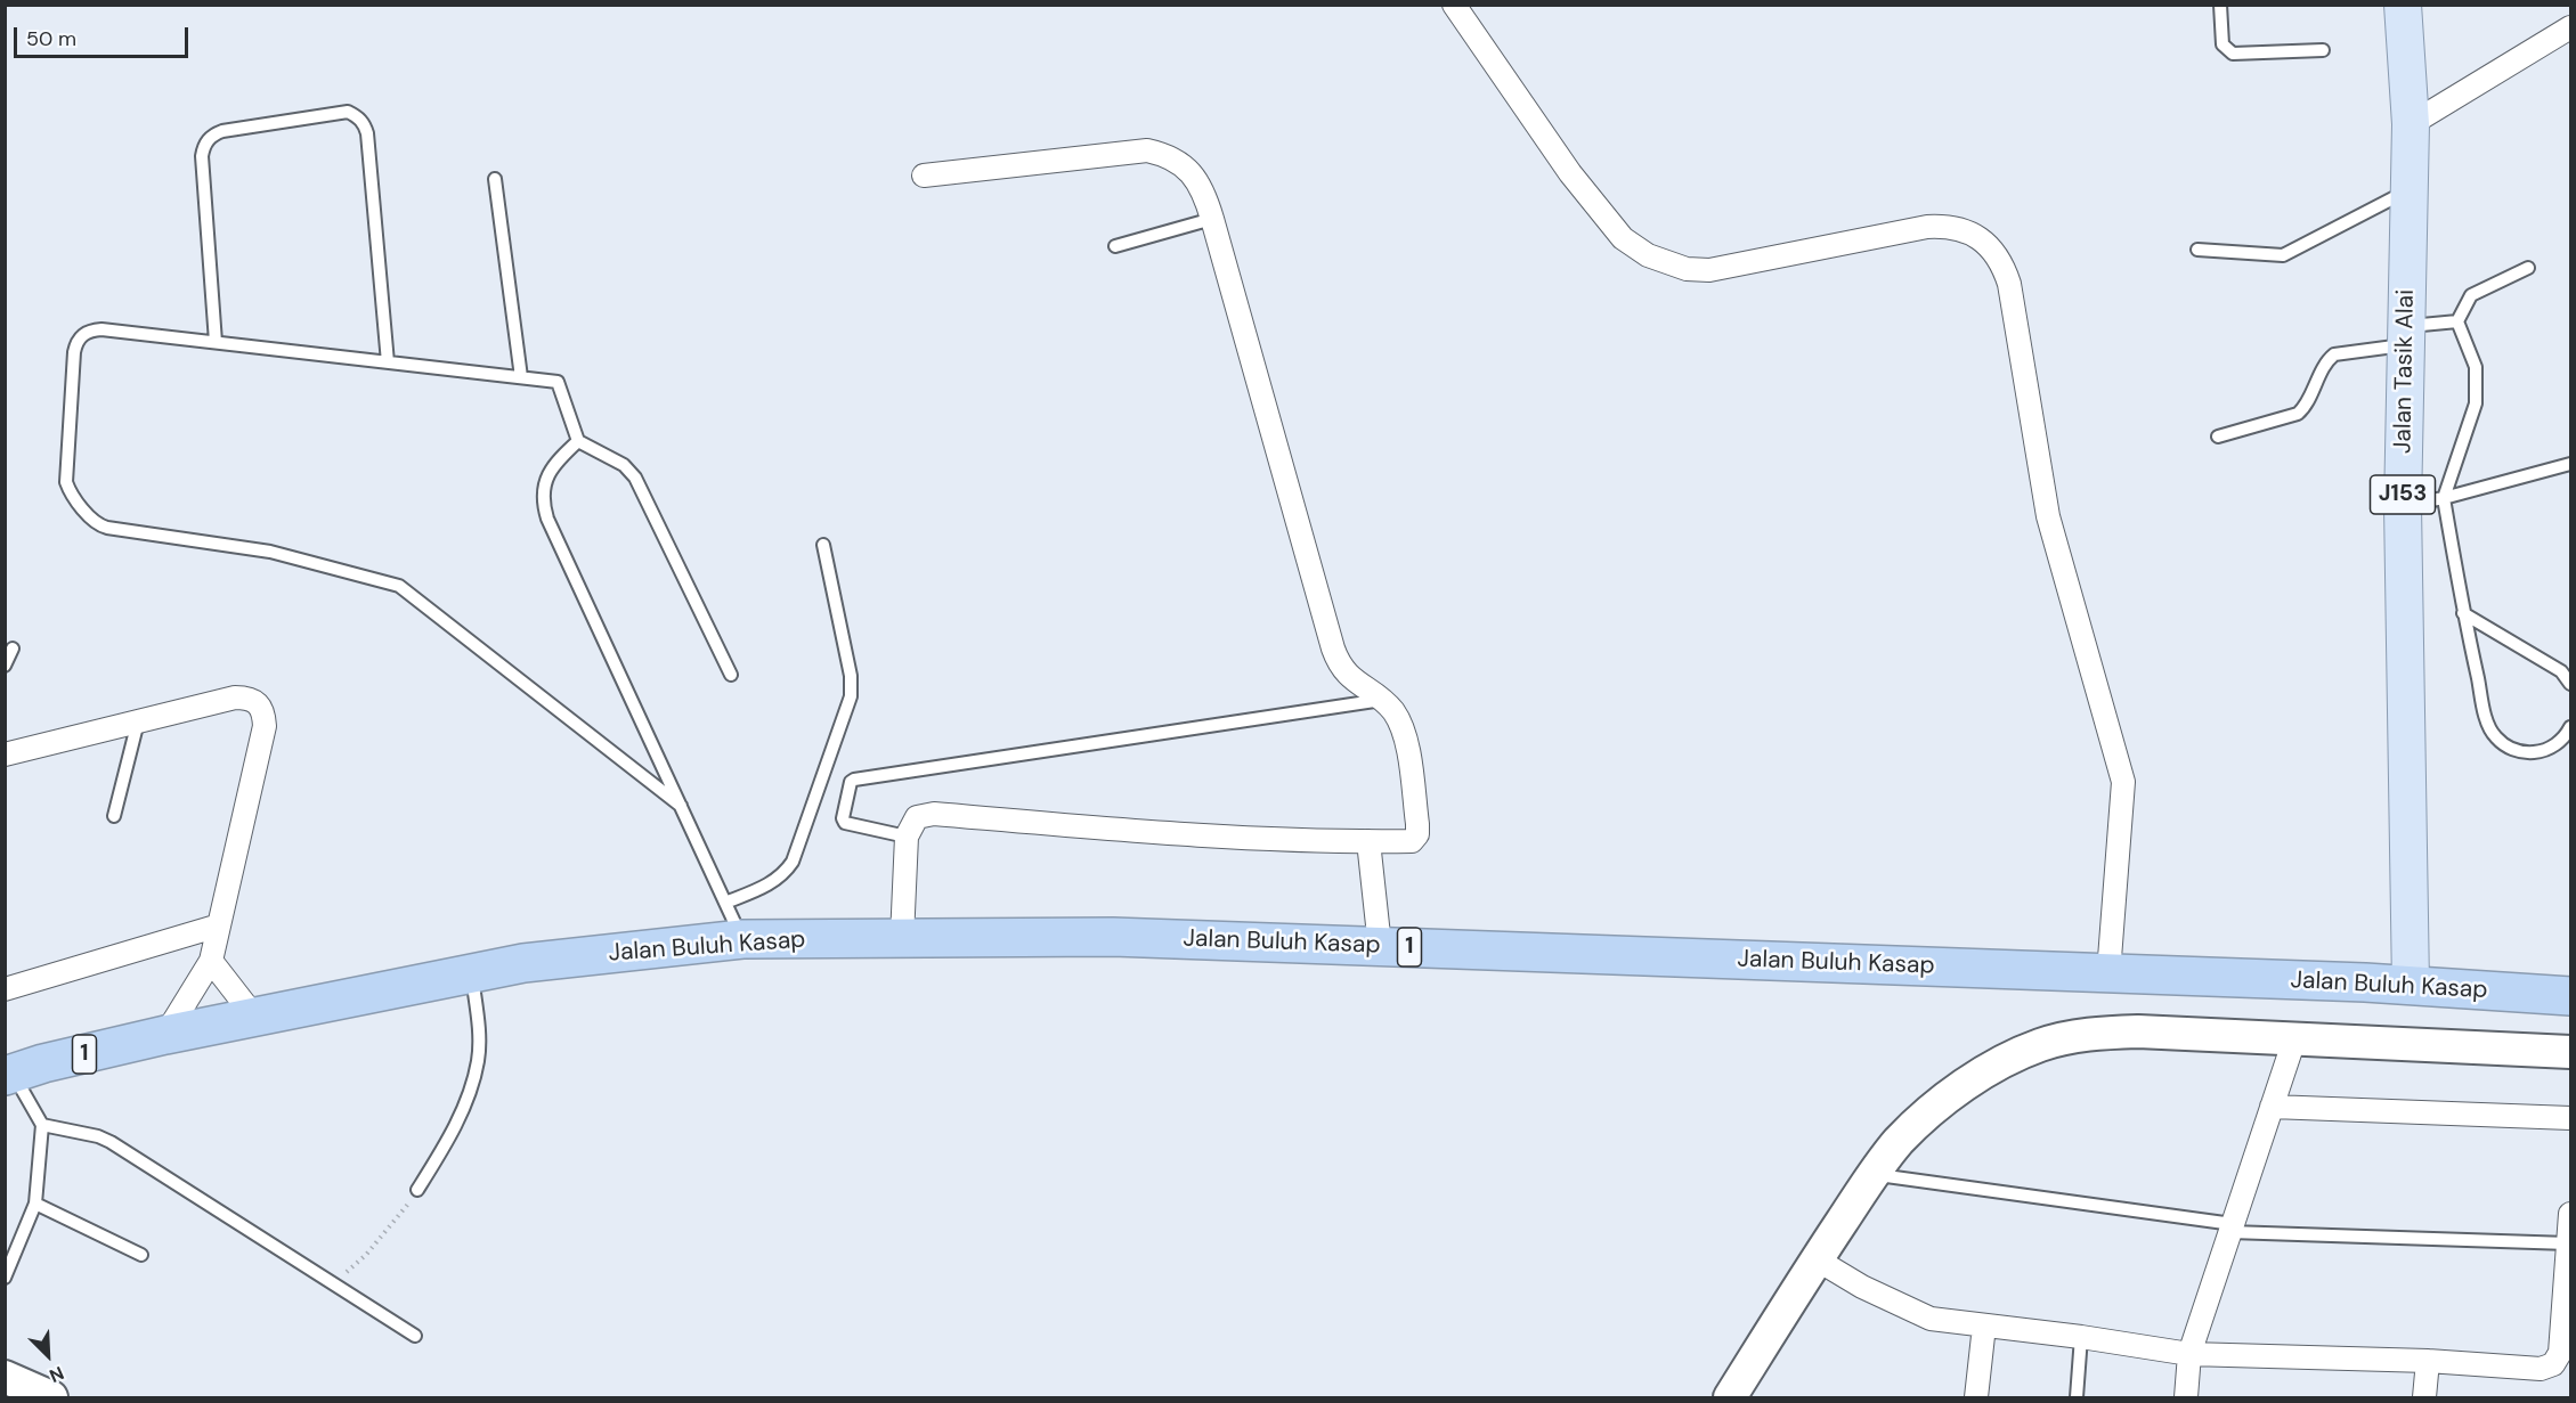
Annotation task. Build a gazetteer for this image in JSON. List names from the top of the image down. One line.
{"streets":{"highway":["Jalan Buluh Kasap","1"],"main road":["Jalan Tasik Alai","J153"]},"crossings":[["Jalan Tasik Alai","Jalan Buluh Kasap"]],"scale_bar":"50 m","north":"bottom right"}
